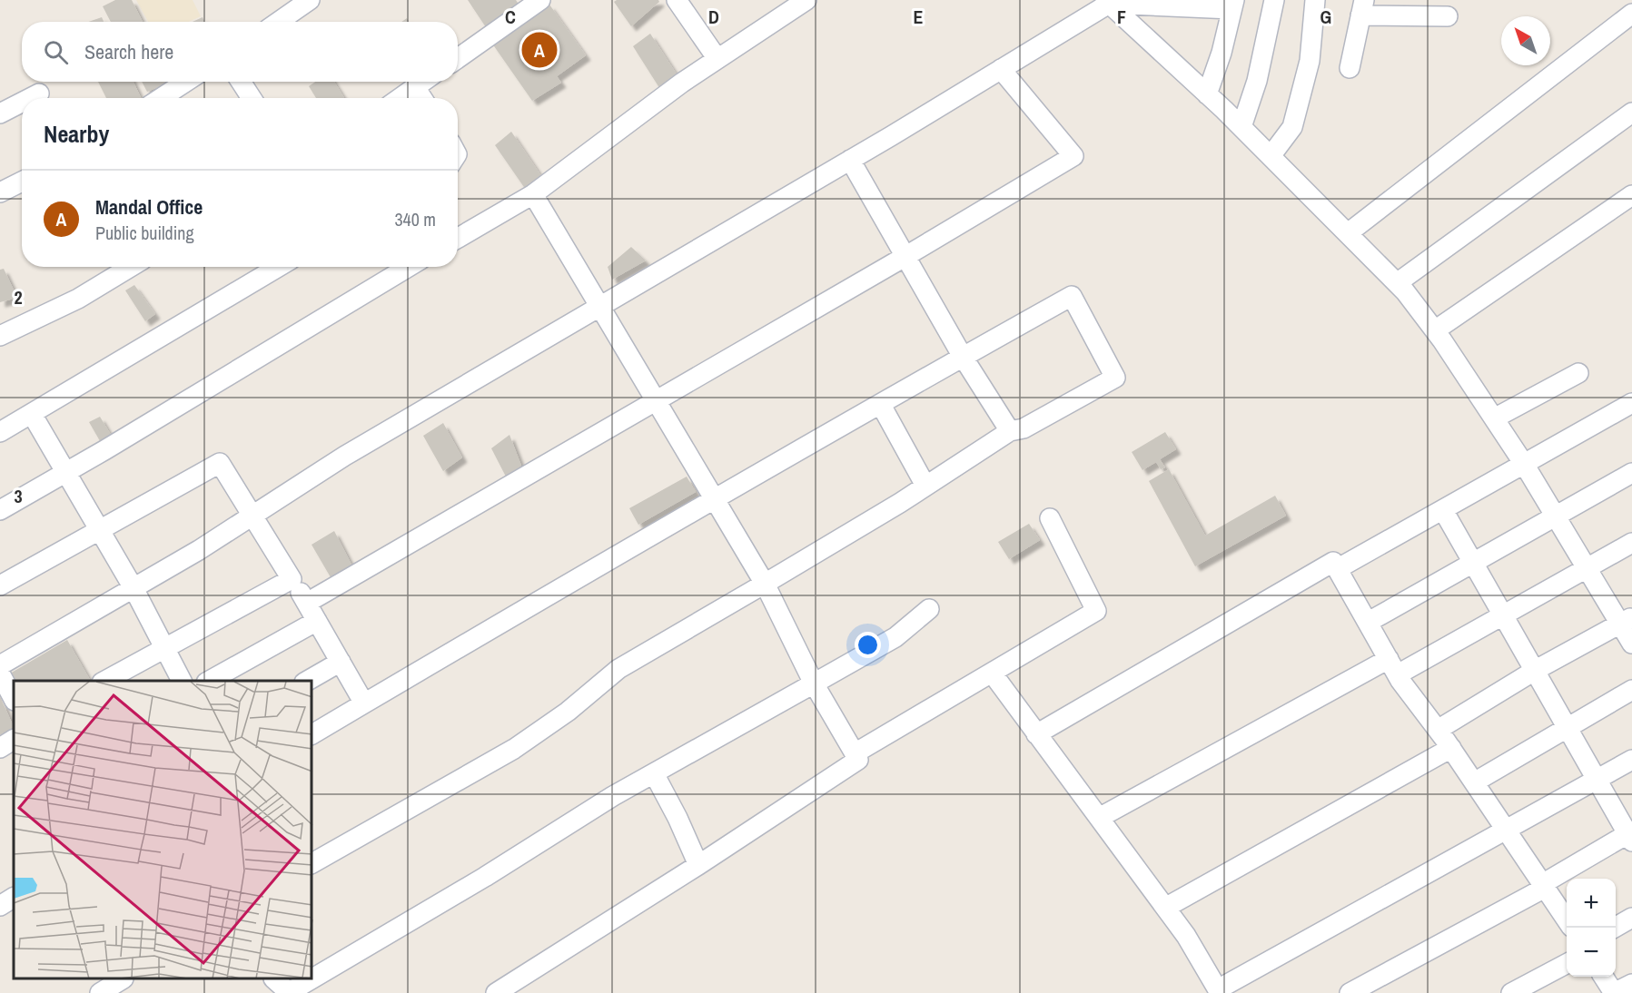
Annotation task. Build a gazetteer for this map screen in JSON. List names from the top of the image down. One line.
{"north":"top left","page":{"search":"Search here","pins":"A","heading":"Nearby","list":[{"mark":"A","name":"Mandal Office","note":"Public building","value":"340 m"}],"map_buttons":["+","−"]},"grid":{"columns":["C","D","E","F","G"],"rows":["2","3"]}}
